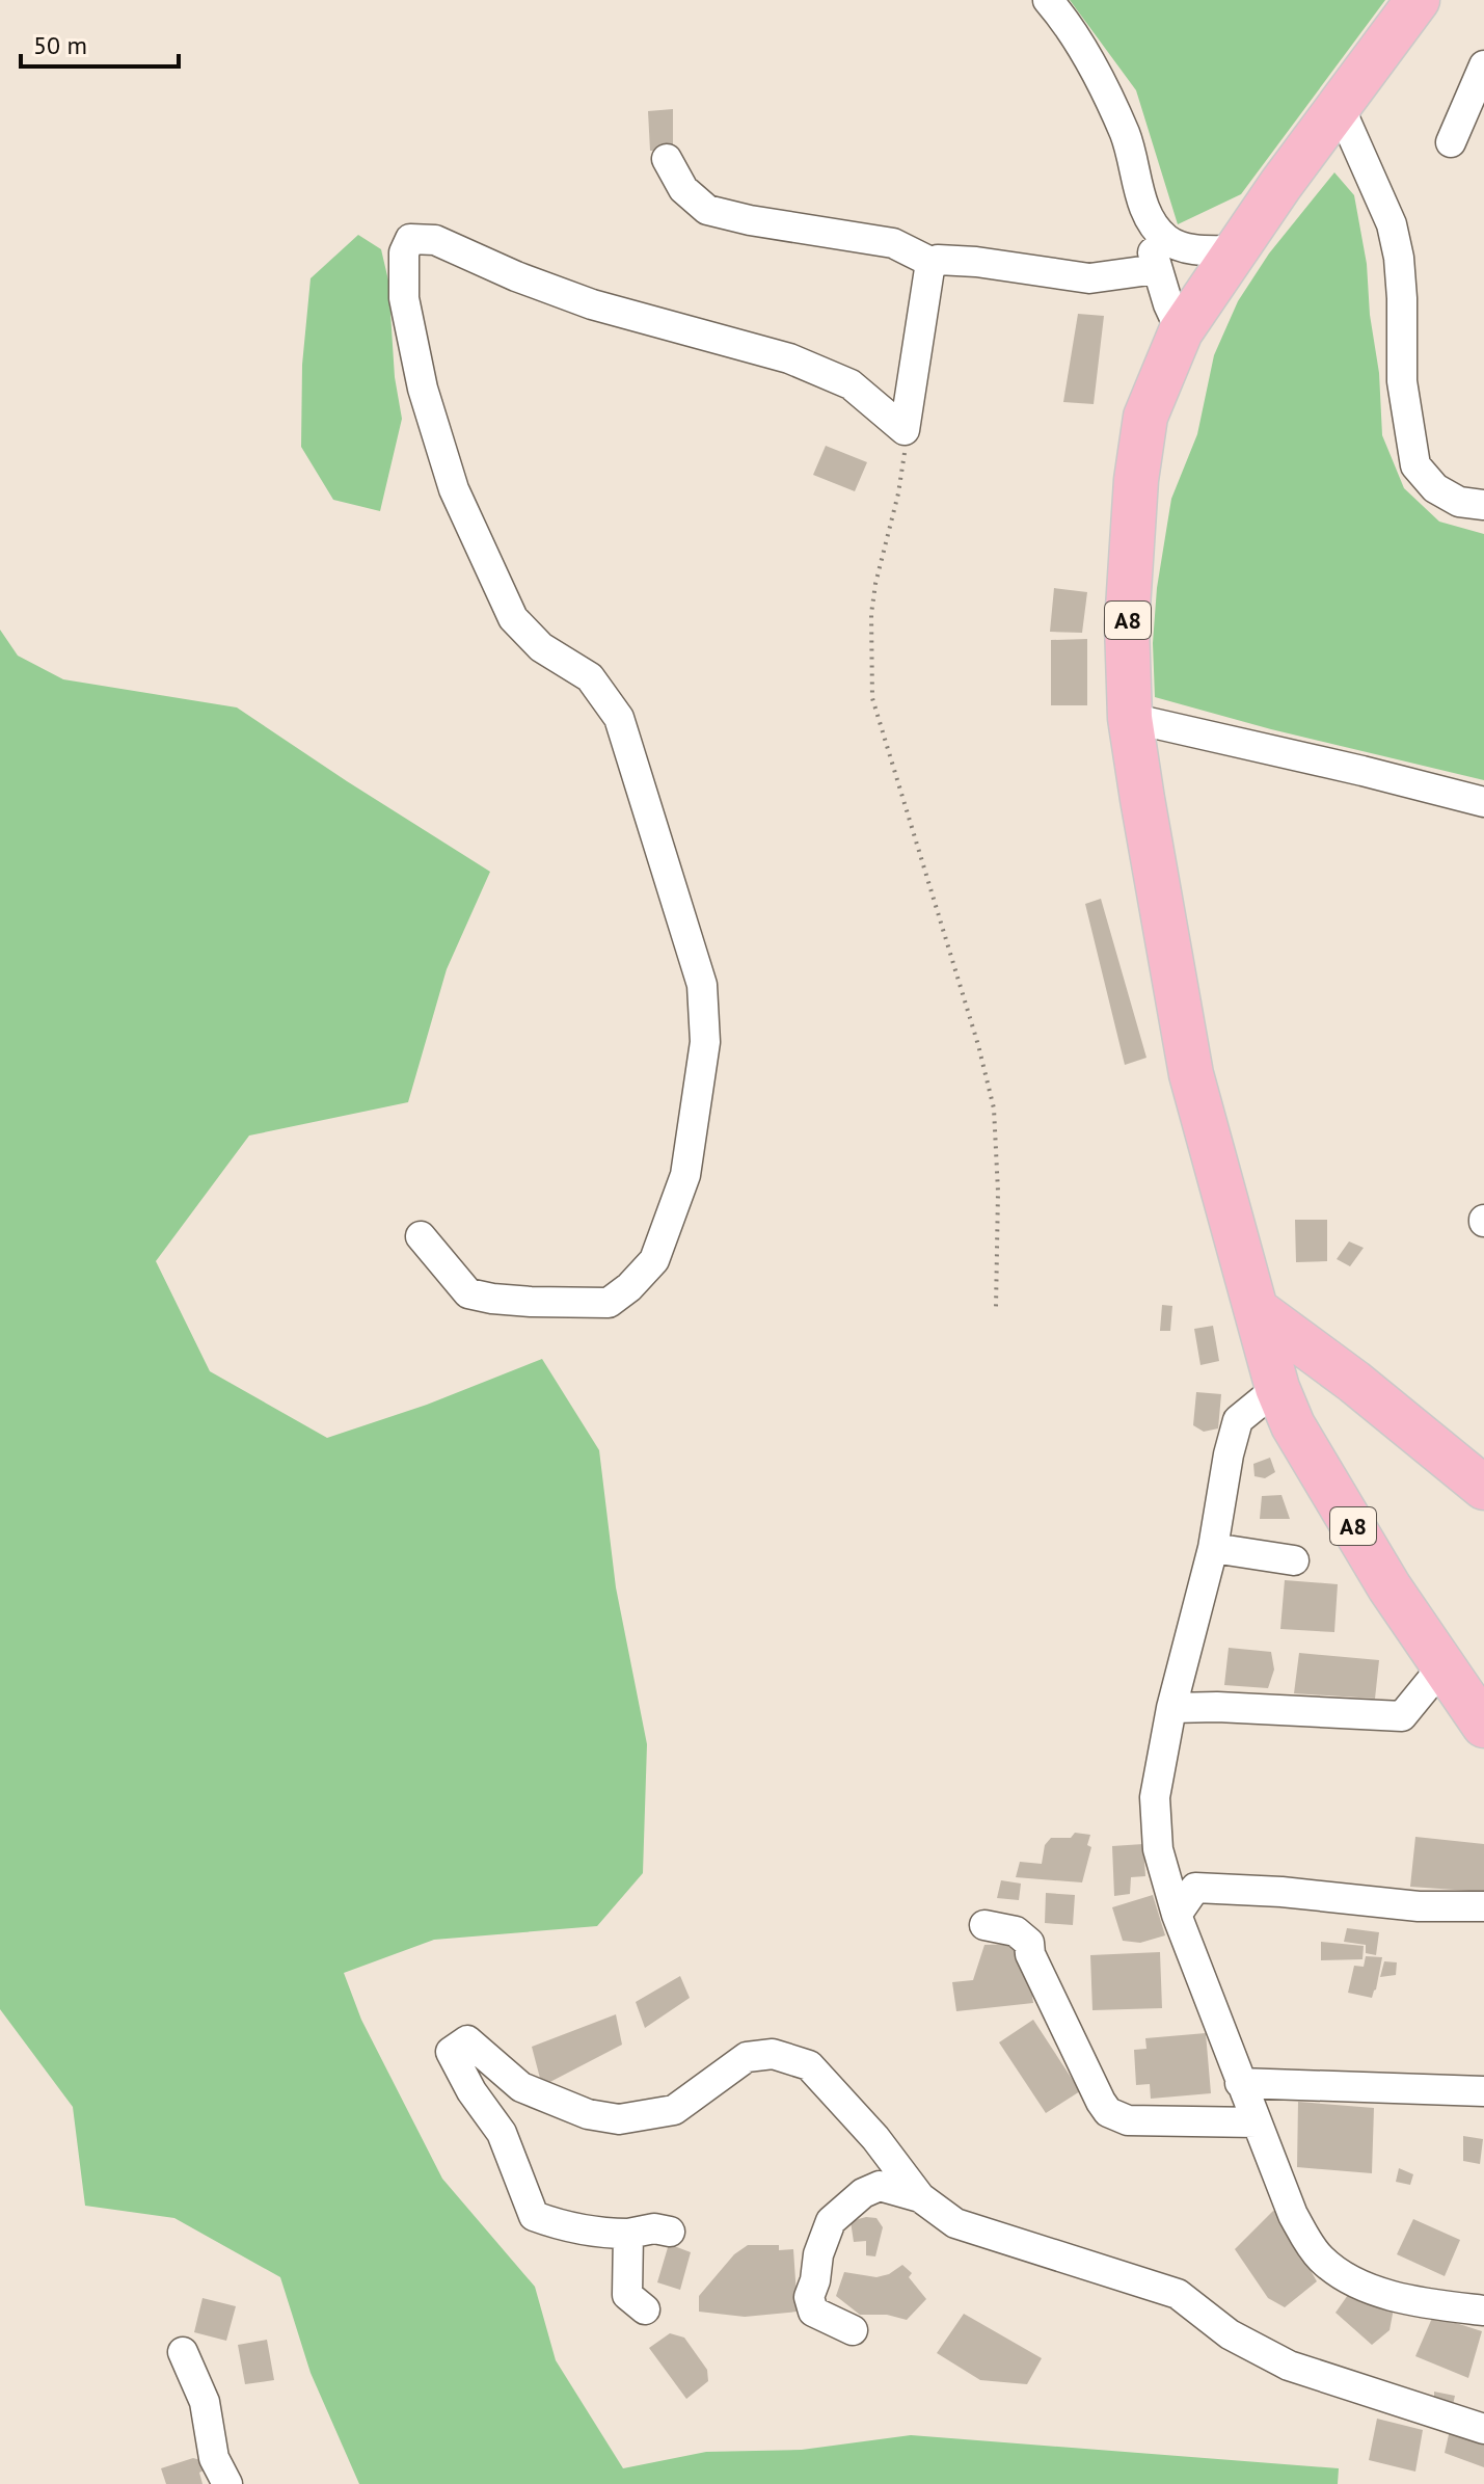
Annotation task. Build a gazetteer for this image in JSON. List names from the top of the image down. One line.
{"streets":{"highway":["A8"]},"scale_bar":"50 m"}
